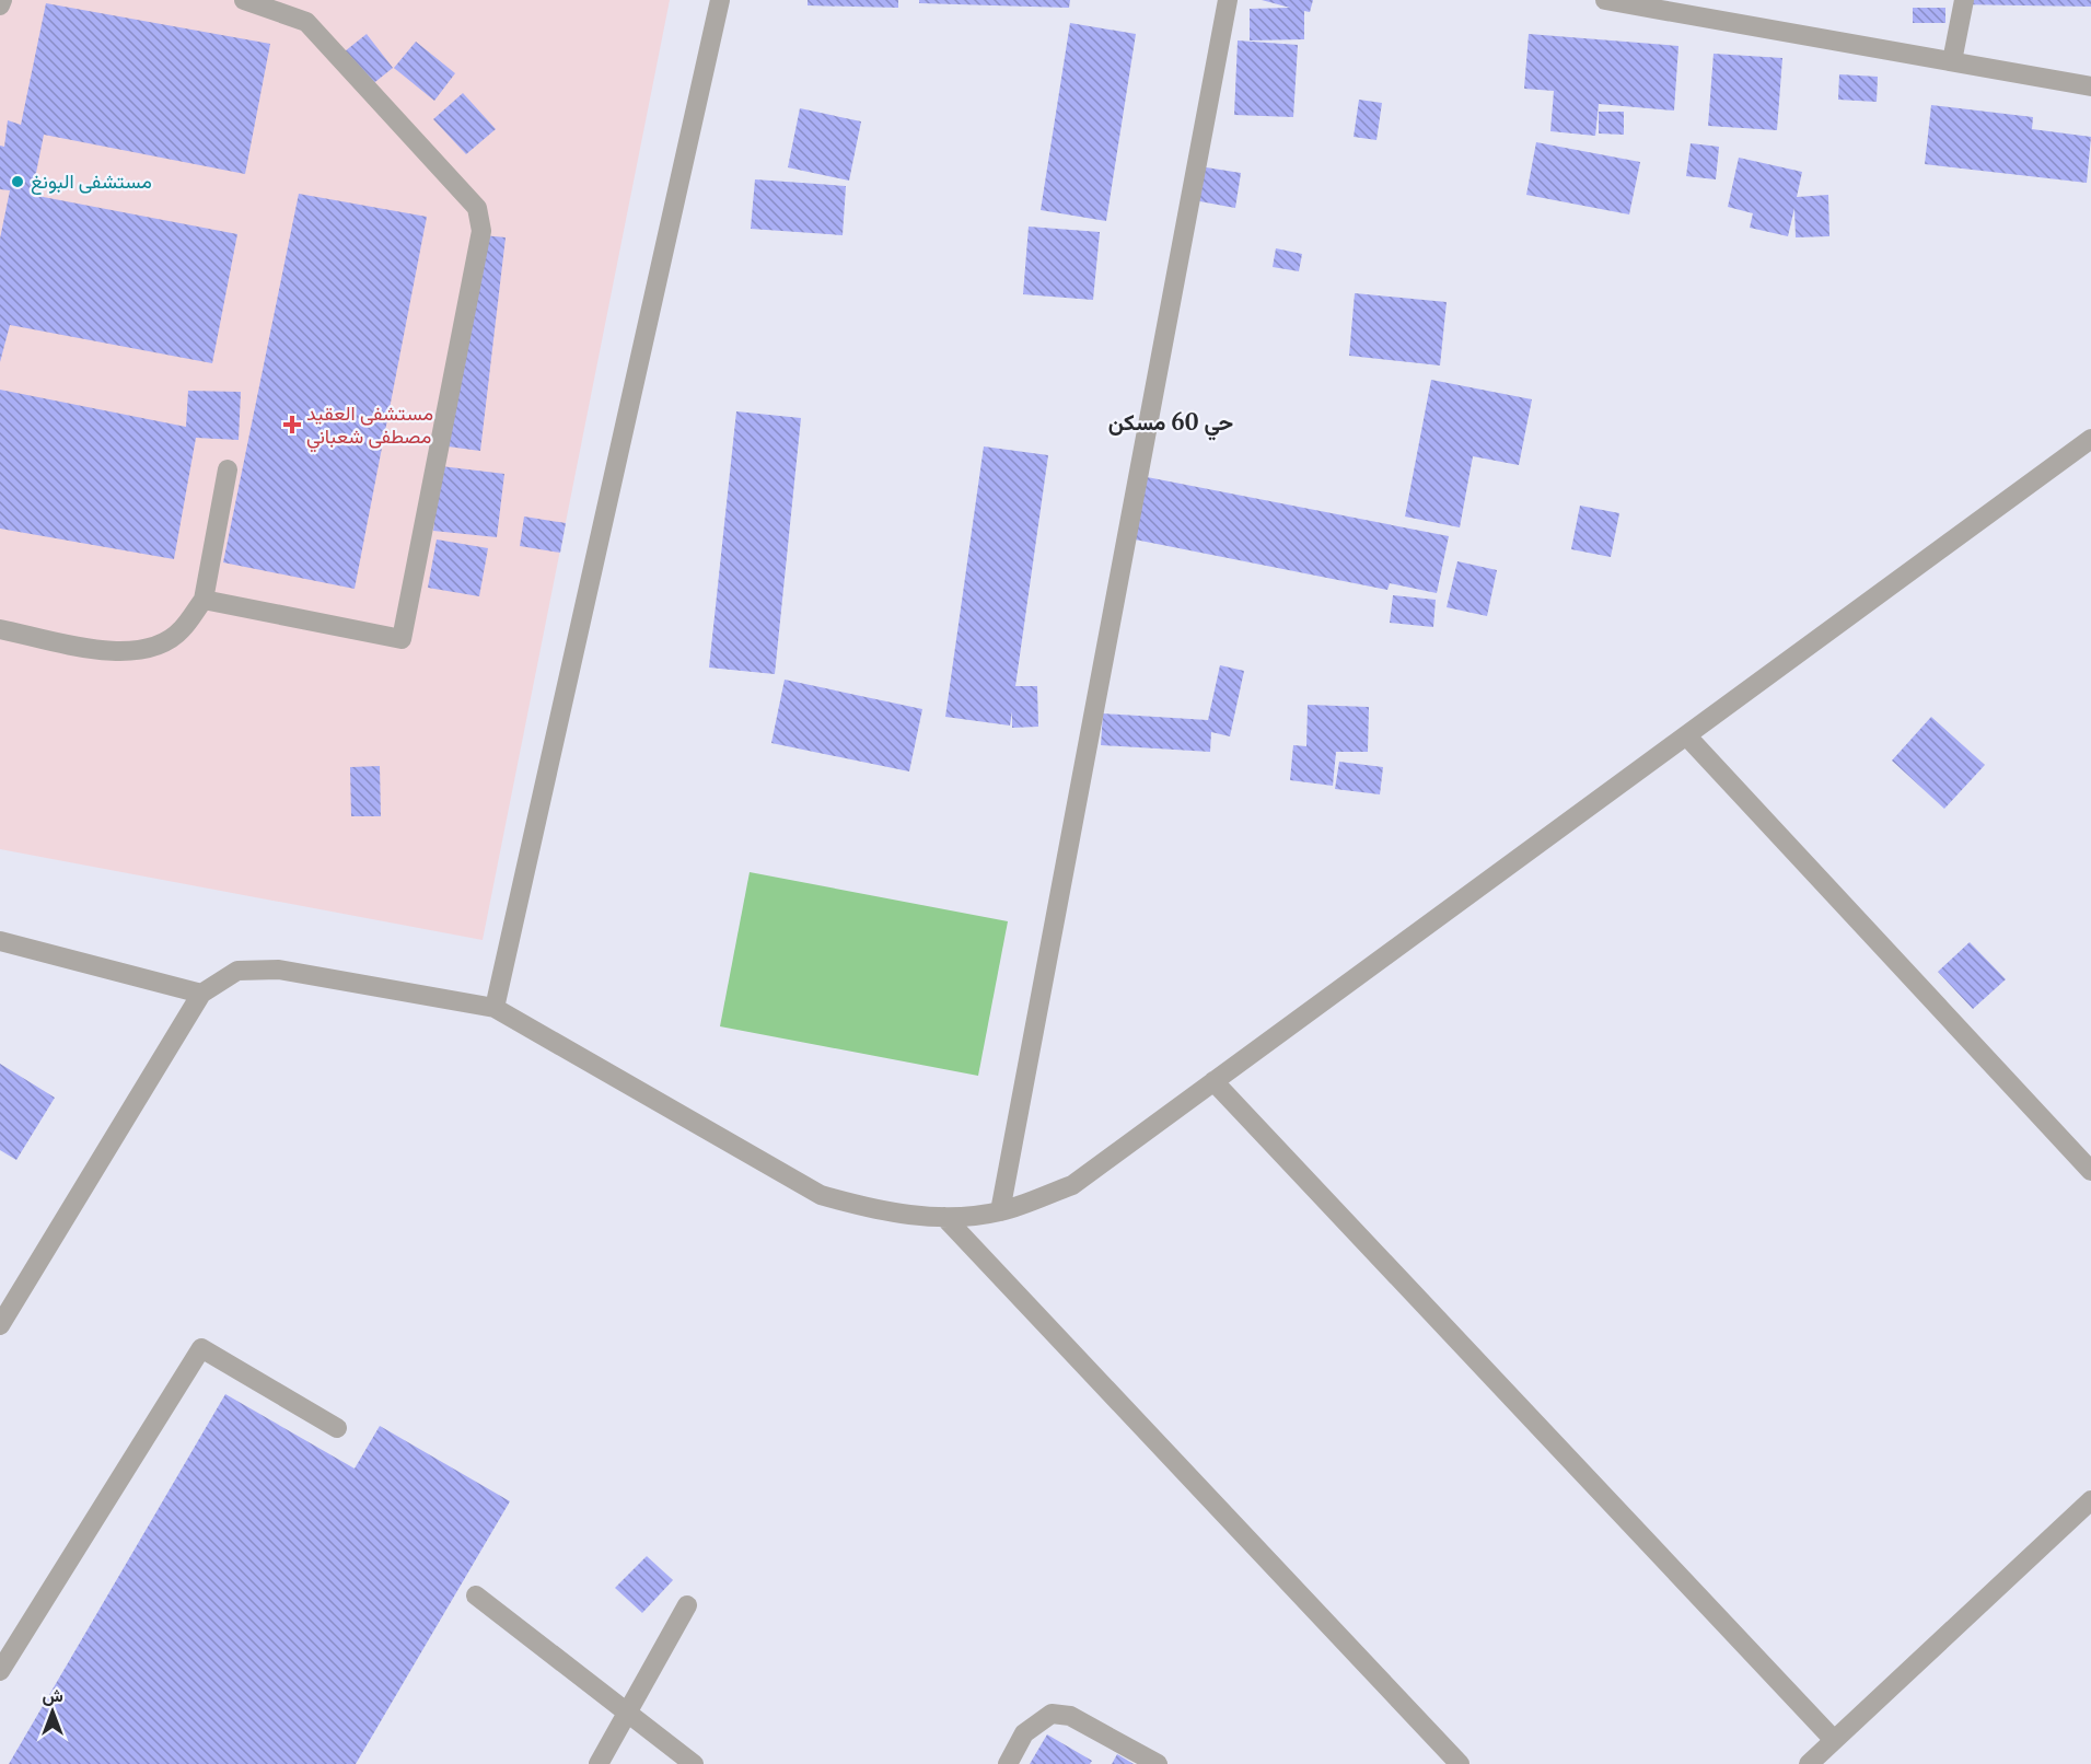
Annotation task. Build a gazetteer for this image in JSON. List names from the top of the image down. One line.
{"districts":["حي 60 مسكن"],"places":{"other":["مستشفى البونغ"],"health":["مستشفى العقيد مصطفى شعباني"]},"north":"top"}
